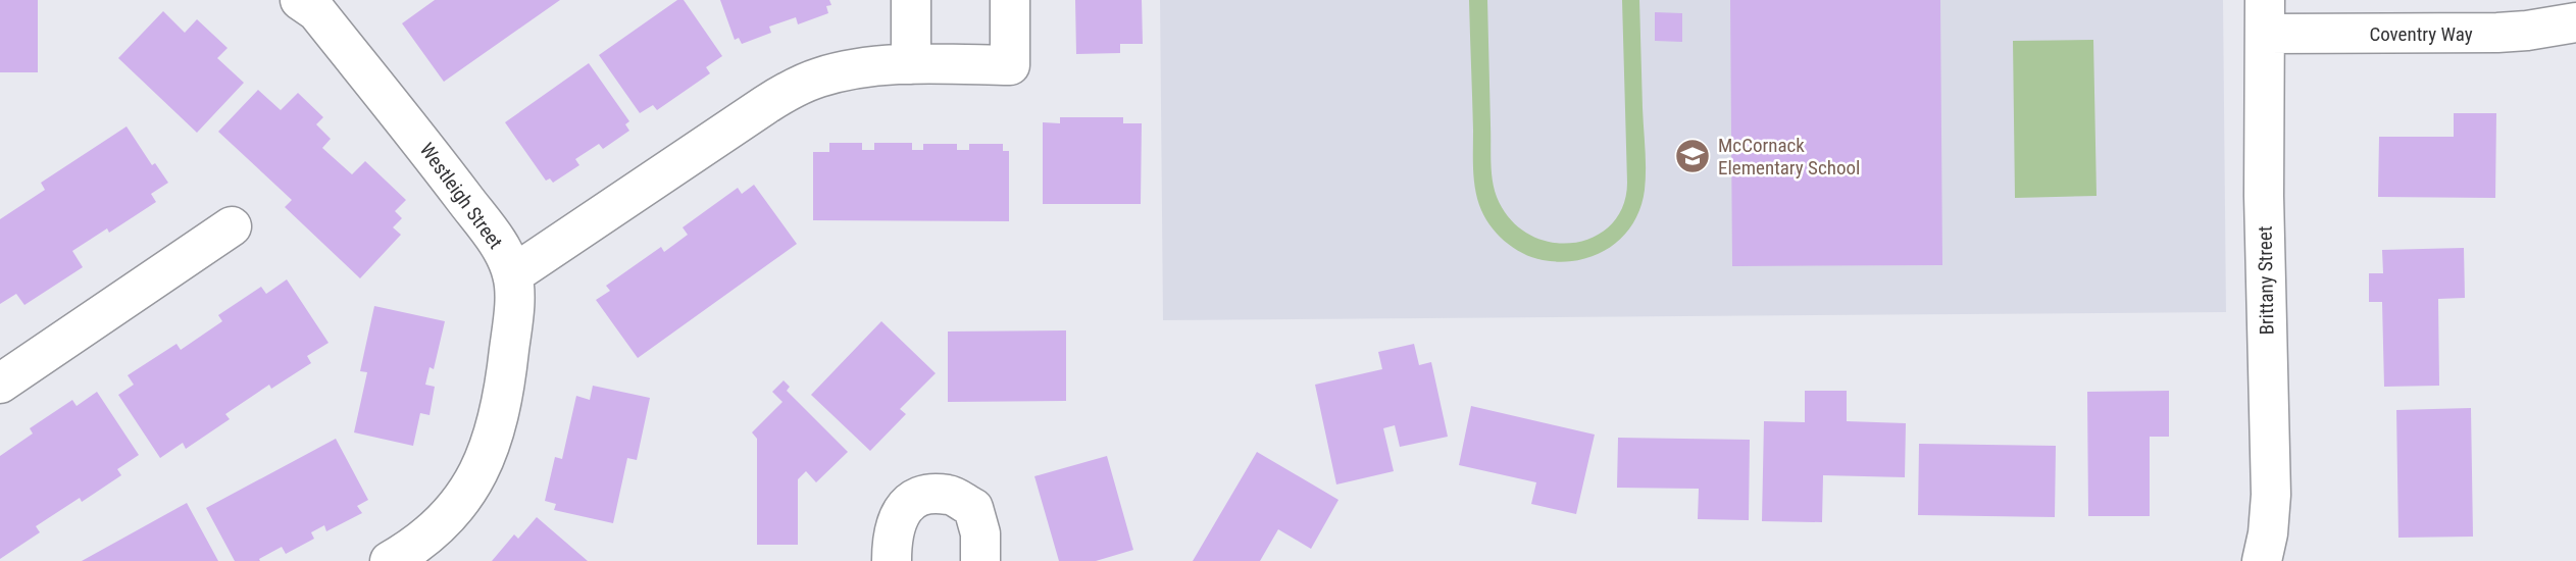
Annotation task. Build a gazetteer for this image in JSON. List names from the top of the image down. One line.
{"streets":{"street":["Coventry Way","Westleigh Street","Brittany Street"]},"crossings":[["Coventry Way","Brittany Street"]],"places":{"school or university":["McCornack Elementary School"]}}
